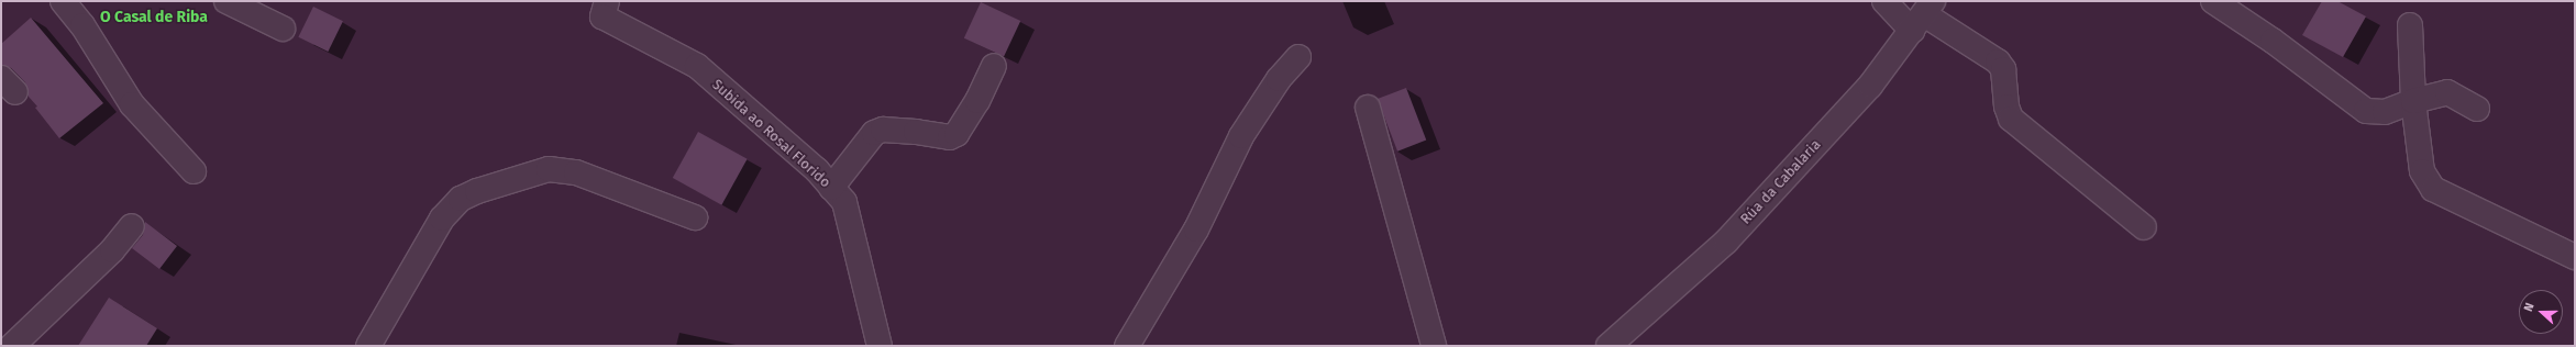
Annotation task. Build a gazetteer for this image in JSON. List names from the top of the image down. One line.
{"streets":{"street":["Subida ao Rosal Florido","Rúa da Cabalaria"]},"districts":["O Casal de Riba"],"north":"left"}
